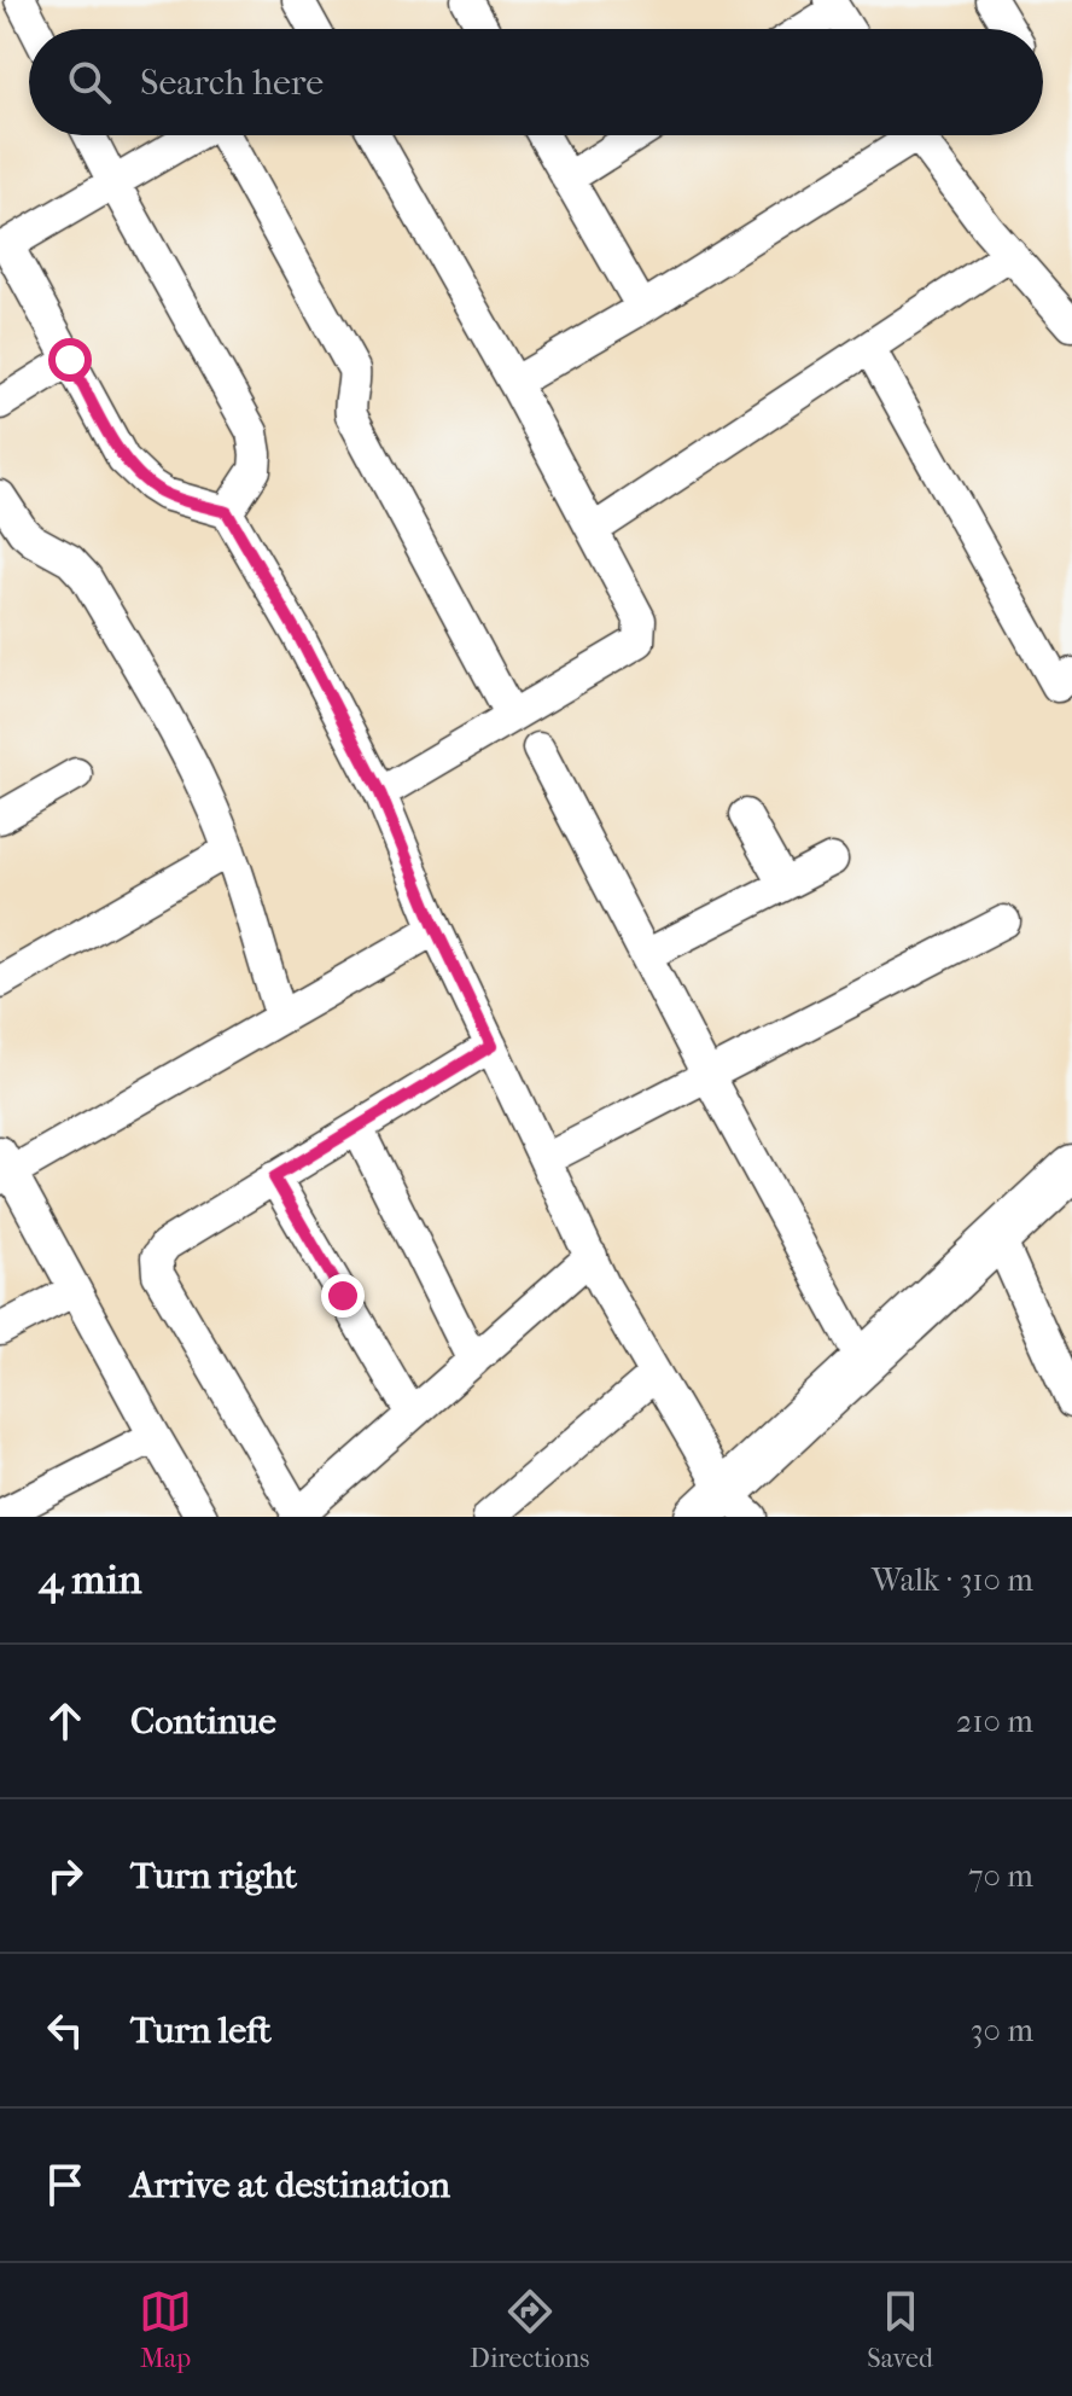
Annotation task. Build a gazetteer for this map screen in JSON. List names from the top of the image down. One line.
{"page":{"search":"Search here","heading":["4 min","Walk · 310 m"],"list":[["Continue","210 m"],["Turn right","70 m"],["Turn left","30 m"],"Arrive at destination"],"nav":["Map","Directions","Saved"]}}
